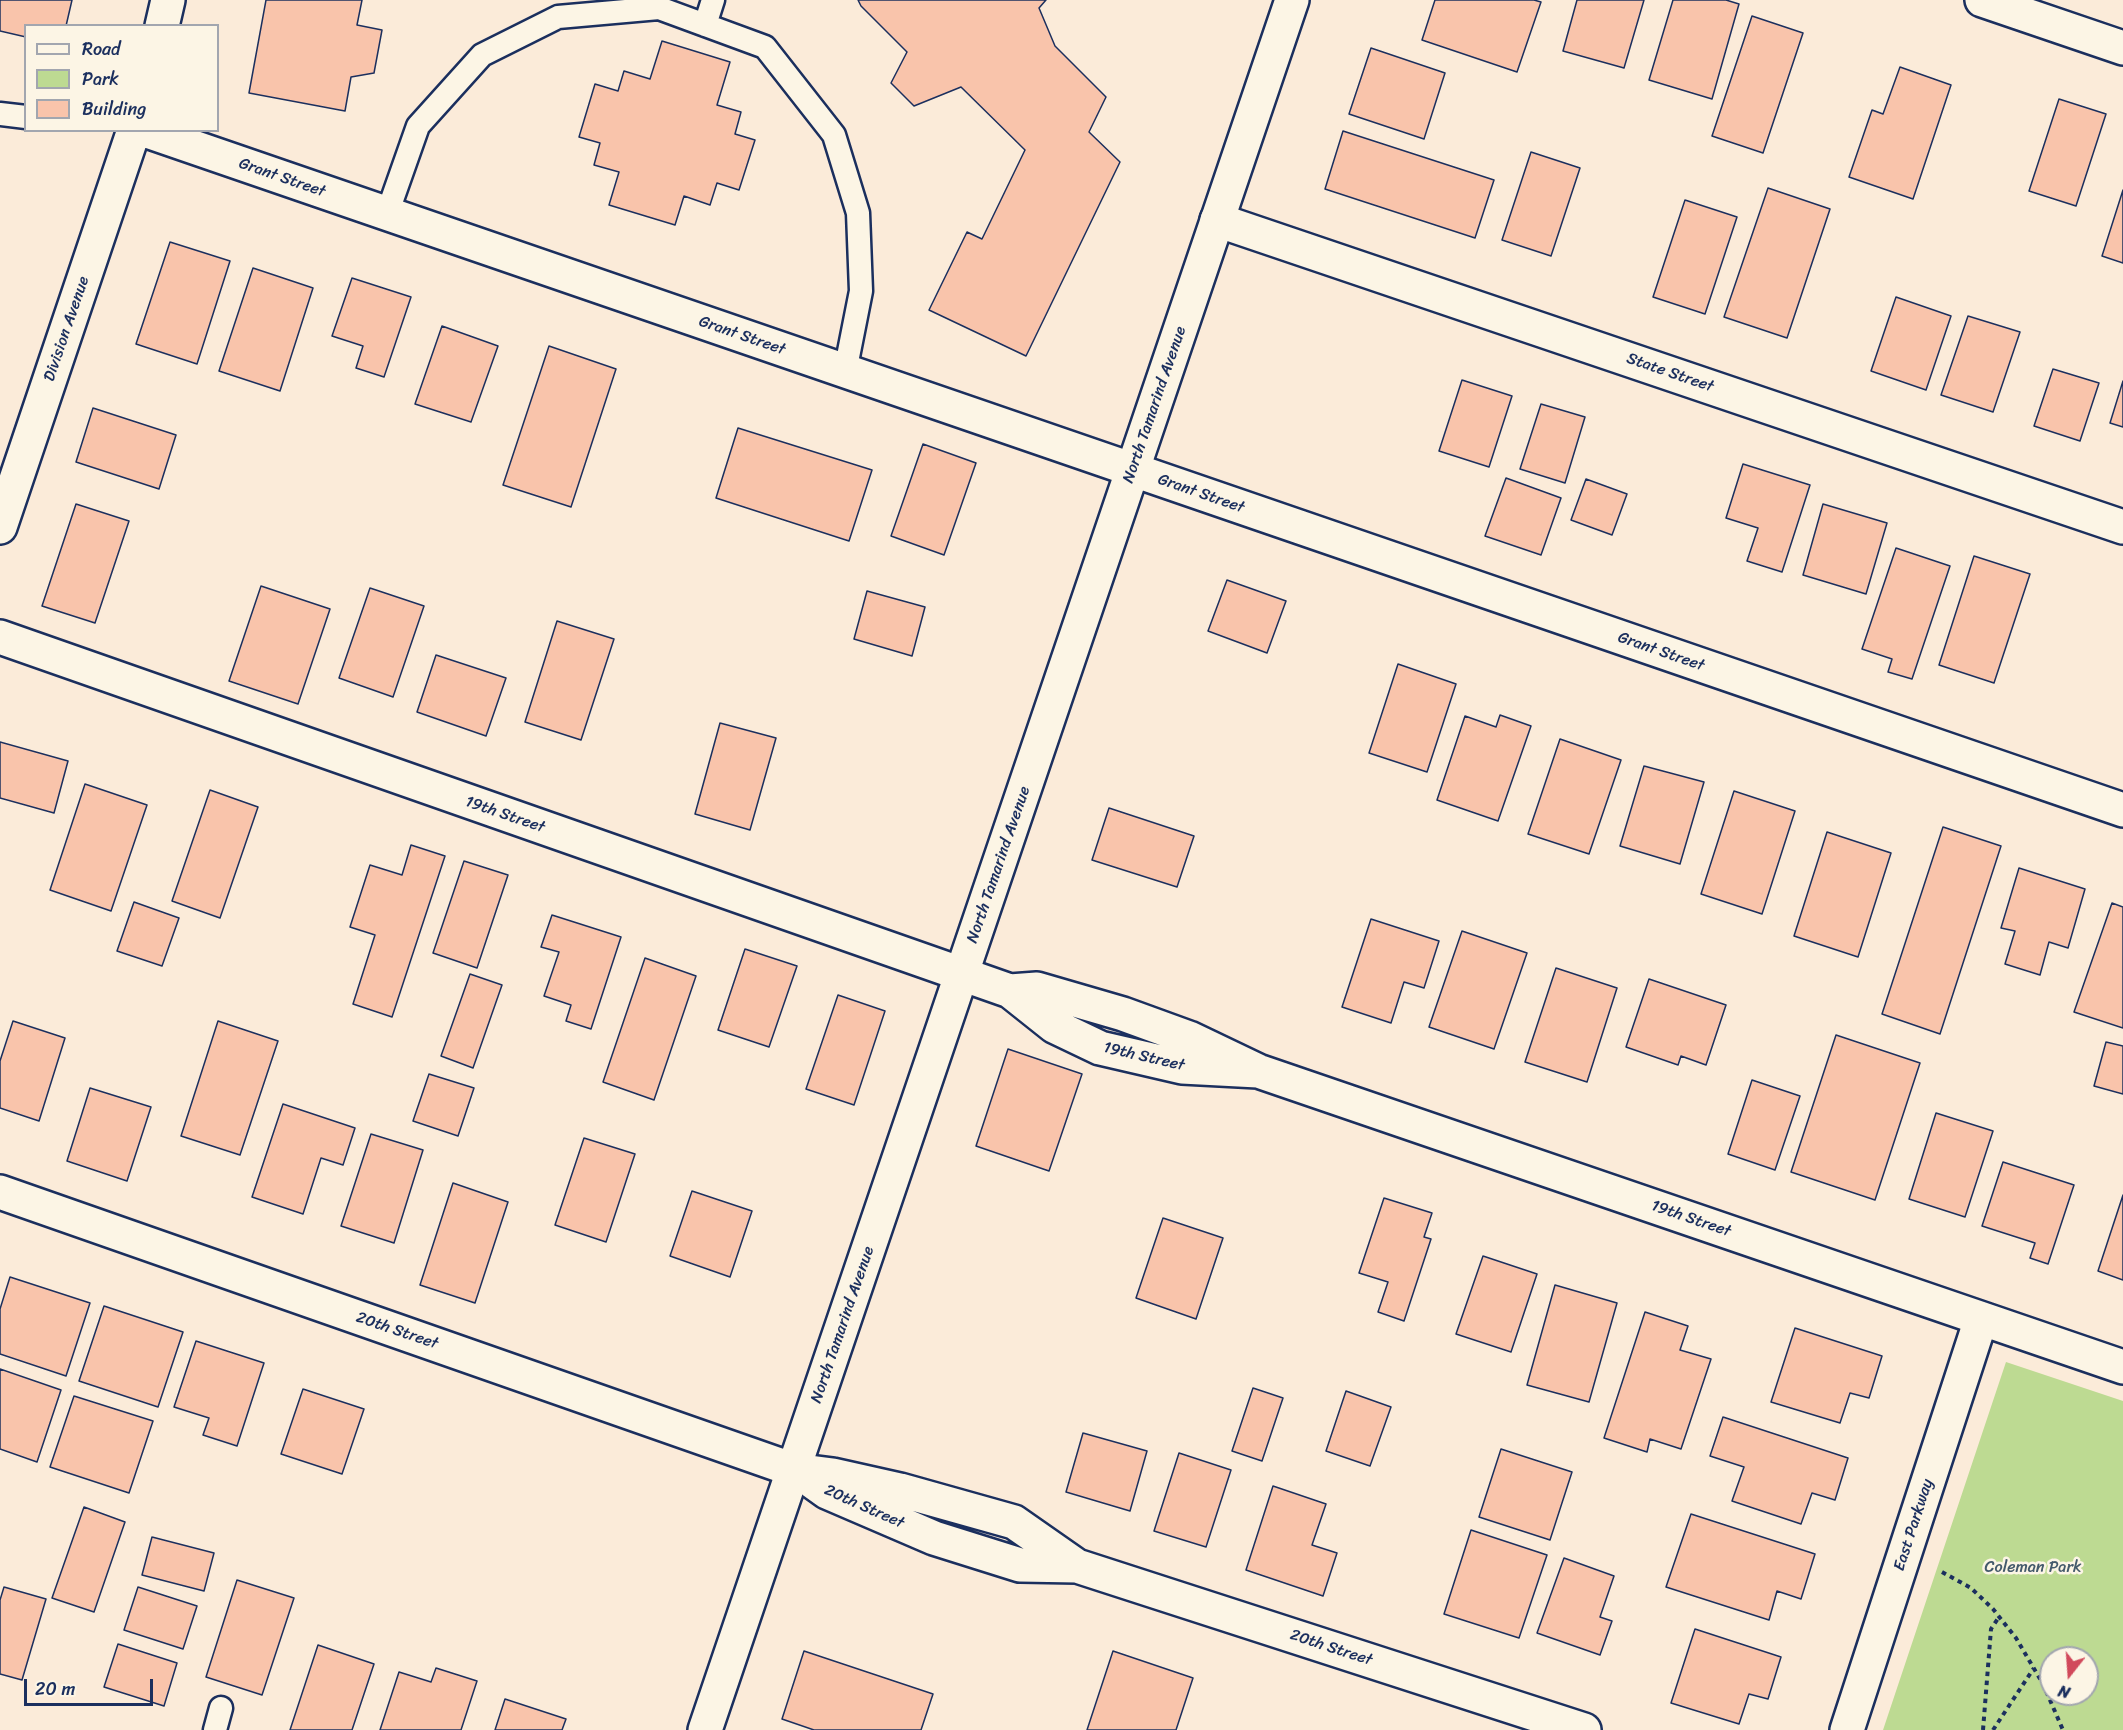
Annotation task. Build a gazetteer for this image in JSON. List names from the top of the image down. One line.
{"streets":{"street":["Grant Street","Division Avenue","State Street","North Tamarind Avenue","19th Street","20th Street","East Parkway"]},"crossings":[["Grant Street","North Tamarind Avenue"],["State Street","North Tamarind Avenue"],["North Tamarind Avenue","19th Street"],["North Tamarind Avenue","20th Street"],["19th Street","East Parkway"]],"parks":["Coleman Park"],"legend":["Road","Park","Building"],"scale_bar":"20 m","north":"bottom"}
